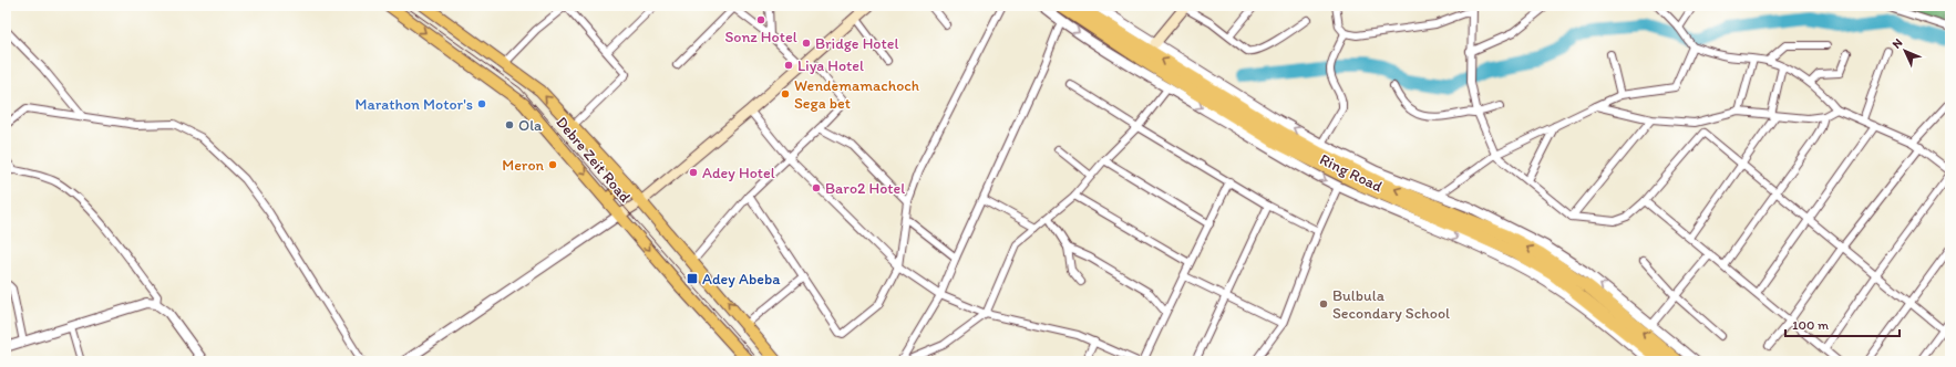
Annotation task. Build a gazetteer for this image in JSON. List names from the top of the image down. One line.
{"streets":{"highway":["Ring Road"],"main road":["Debre Zeit Road"]},"places":{"other":["Sonz Hotel","Bridge Hotel","Liya Hotel","Wendemamachoch Sega bet","Marathon Motor's","Ola","Meron","Adey Hotel","Baro2 Hotel","Bulbula Secondary School"],"transit":["Adey Abeba"]},"scale_bar":"100 m","north":"top left"}
